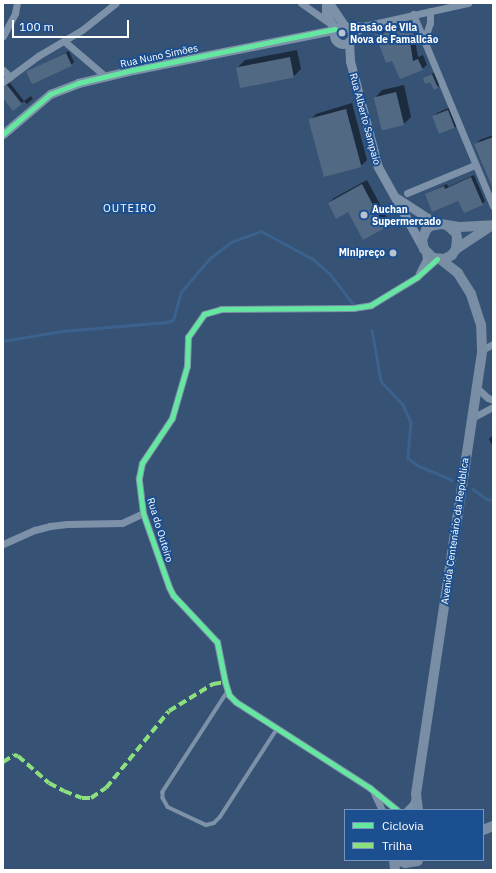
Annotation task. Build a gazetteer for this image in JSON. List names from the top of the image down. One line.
{"streets":{"main road":["Rua Alberto Sampaio","Avenida Centenário da República"],"street":["Rua Nuno Simões","Rua do Outeiro"]},"crossings":[["Rua Nuno Simões","Rua Alberto Sampaio"],["Rua Alberto Sampaio","Rua do Outeiro"],["Rua Alberto Sampaio","Avenida Centenário da República"],["Rua do Outeiro","Avenida Centenário da República"]],"districts":["OUTEIRO"],"places":["Brasão de Vila Nova de Famalicão","Auchan Supermercado","Minipreço"],"legend":["Ciclovia","Trilha"],"scale_bar":"100 m"}
